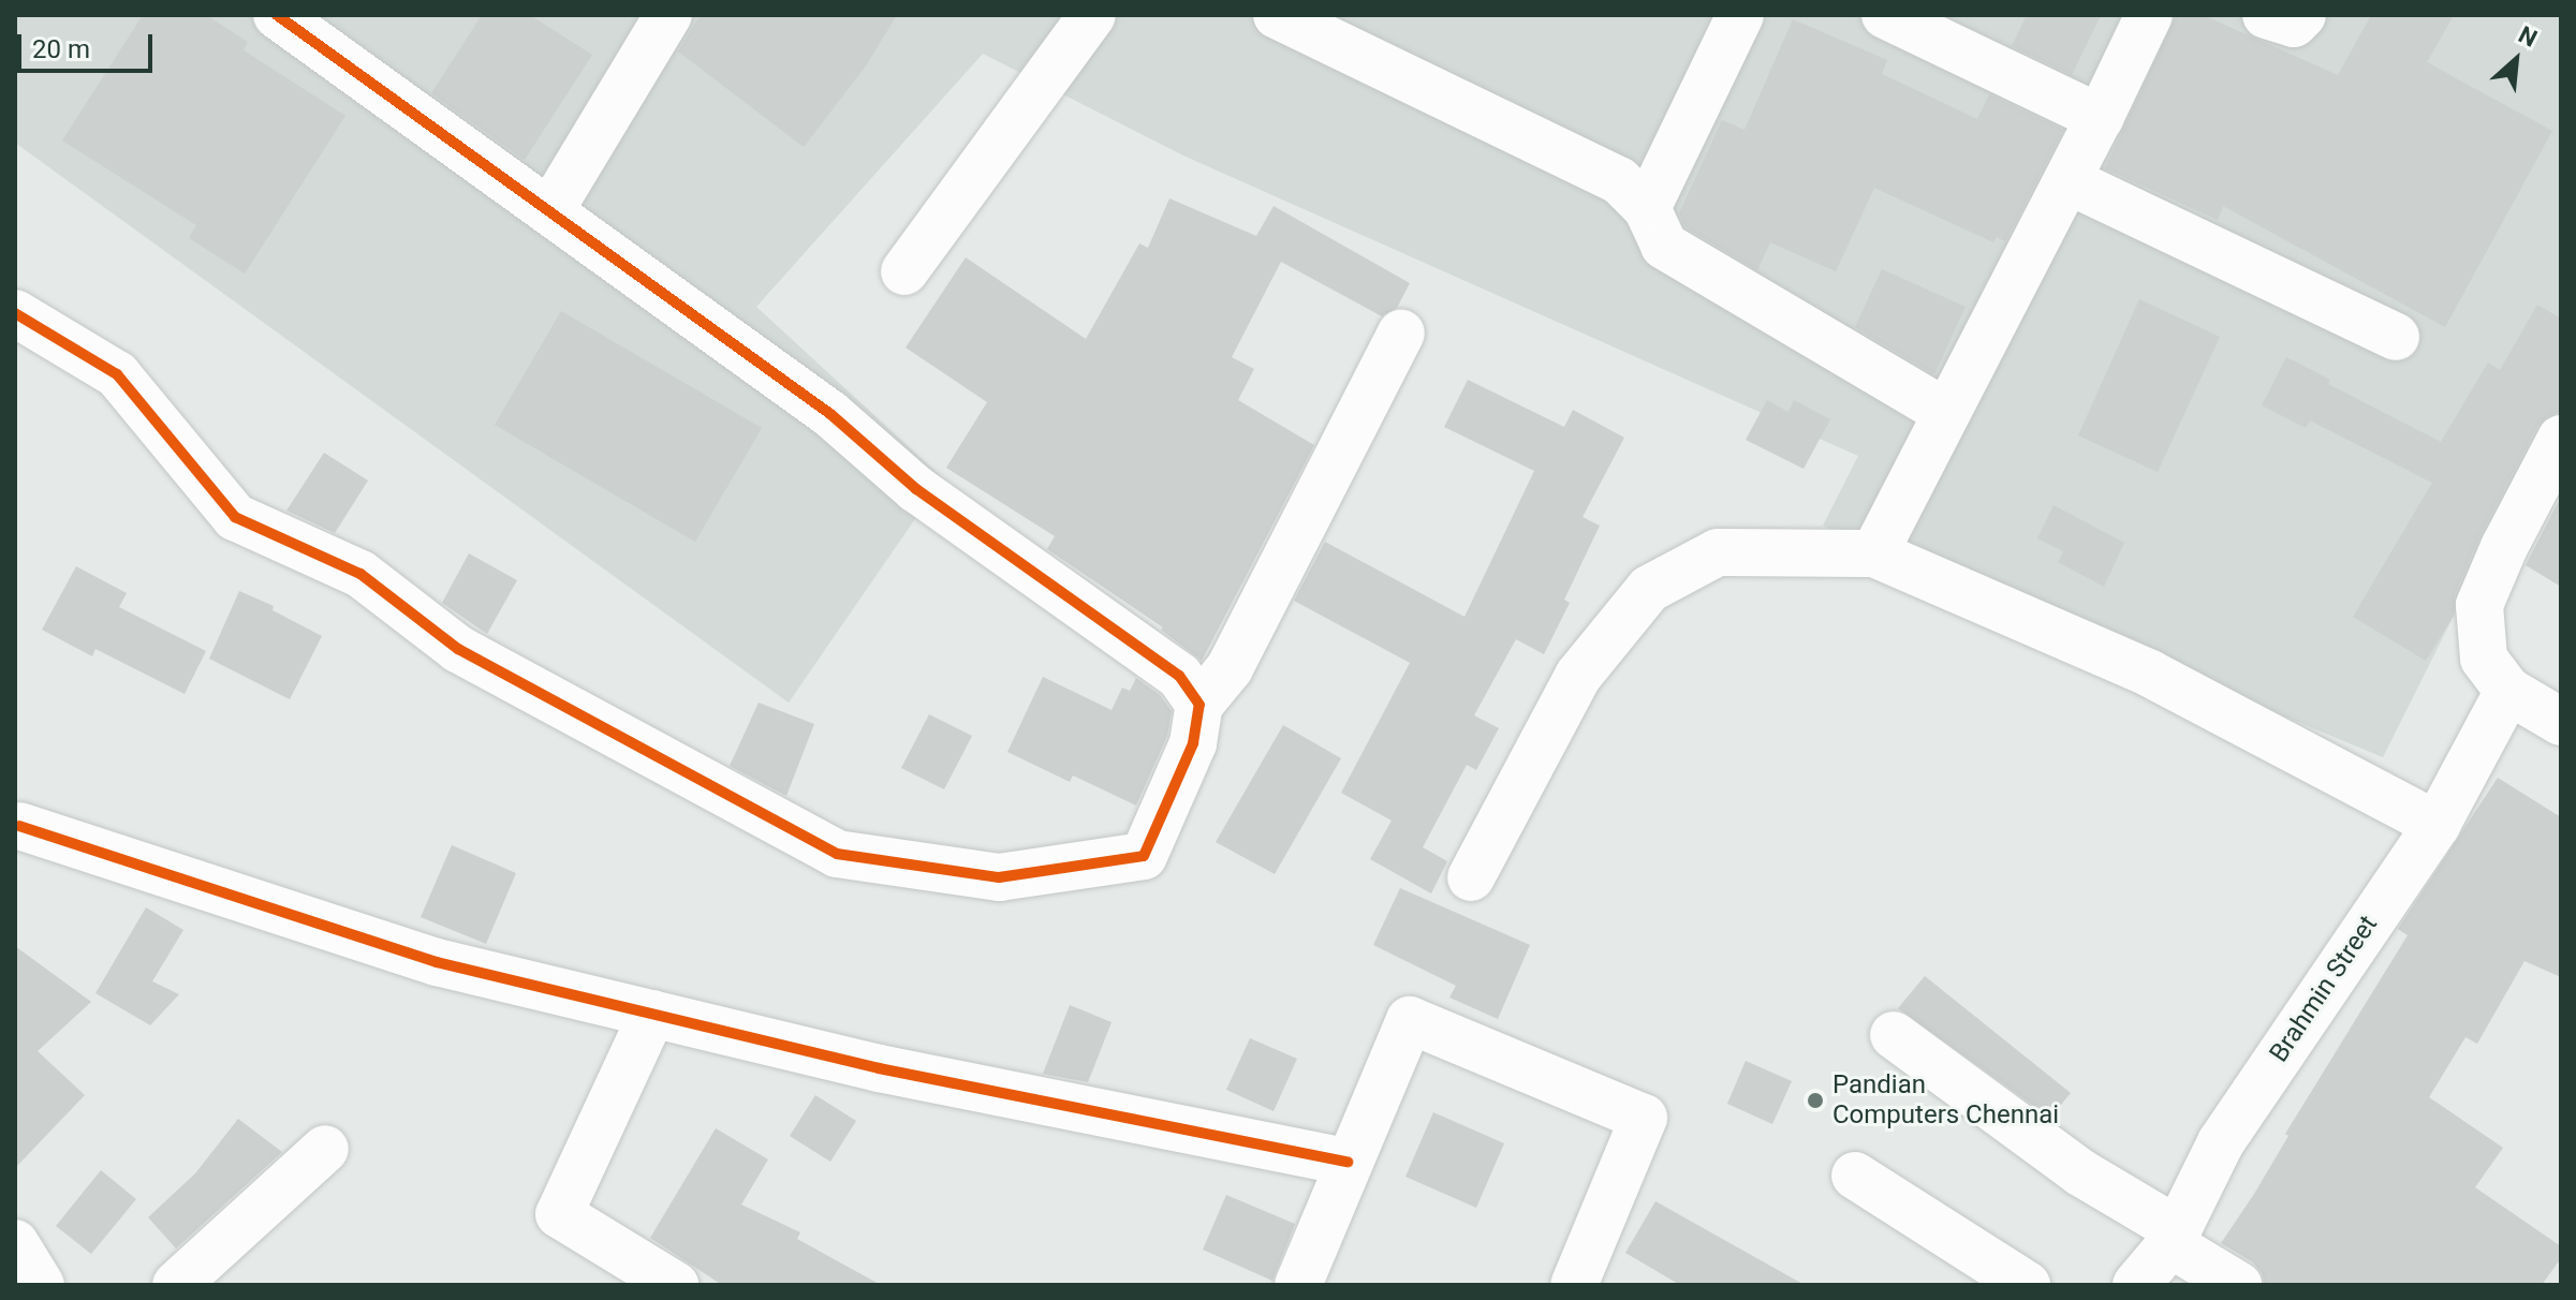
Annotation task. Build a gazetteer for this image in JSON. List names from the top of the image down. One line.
{"streets":{"street":["Brahmin Street"]},"places":["Pandian Computers Chennai"],"scale_bar":"20 m","north":"top right"}
